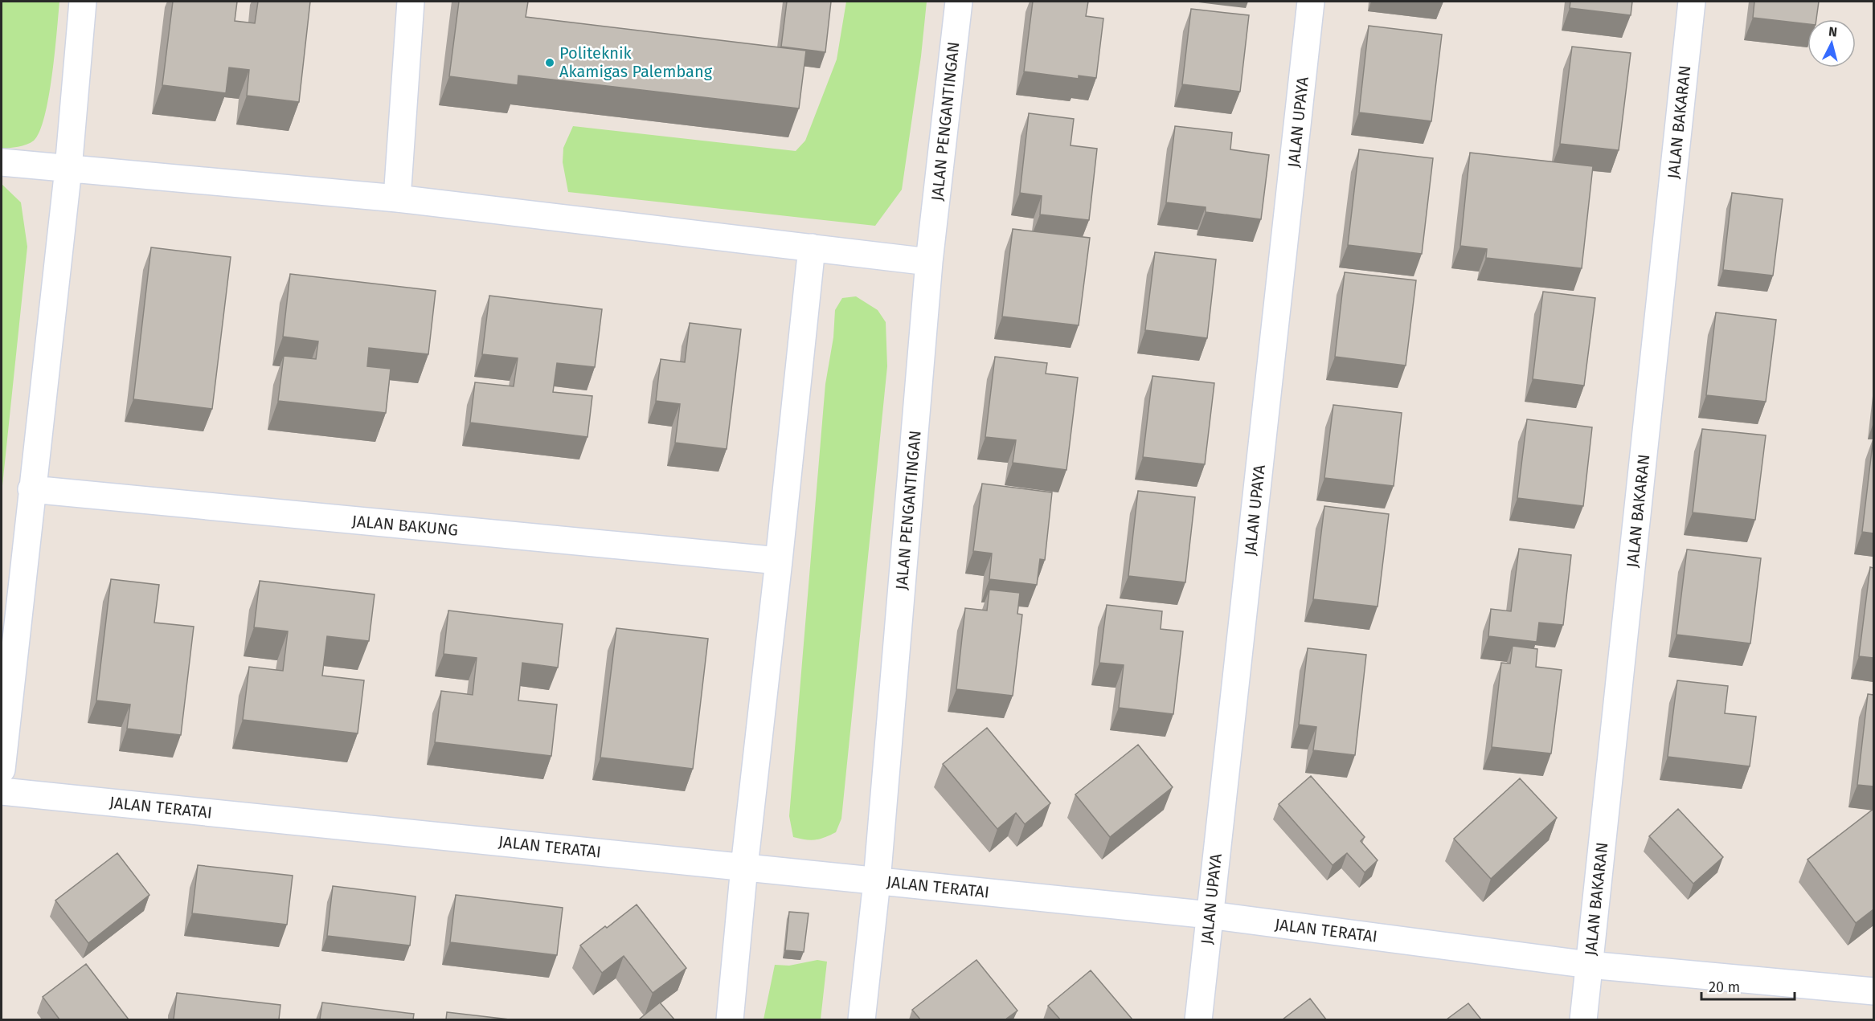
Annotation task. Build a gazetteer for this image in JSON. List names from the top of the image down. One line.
{"streets":{"street":["JALAN PENGANTINGAN","JALAN UPAYA","JALAN BAKARAN","JALAN BAKUNG","JALAN TERATAI"]},"crossings":[["JALAN PENGANTINGAN","JALAN TERATAI"],["JALAN UPAYA","JALAN TERATAI"],["JALAN BAKARAN","JALAN TERATAI"]],"places":["Politeknik Akamigas Palembang"],"scale_bar":"20 m","north":"top"}
